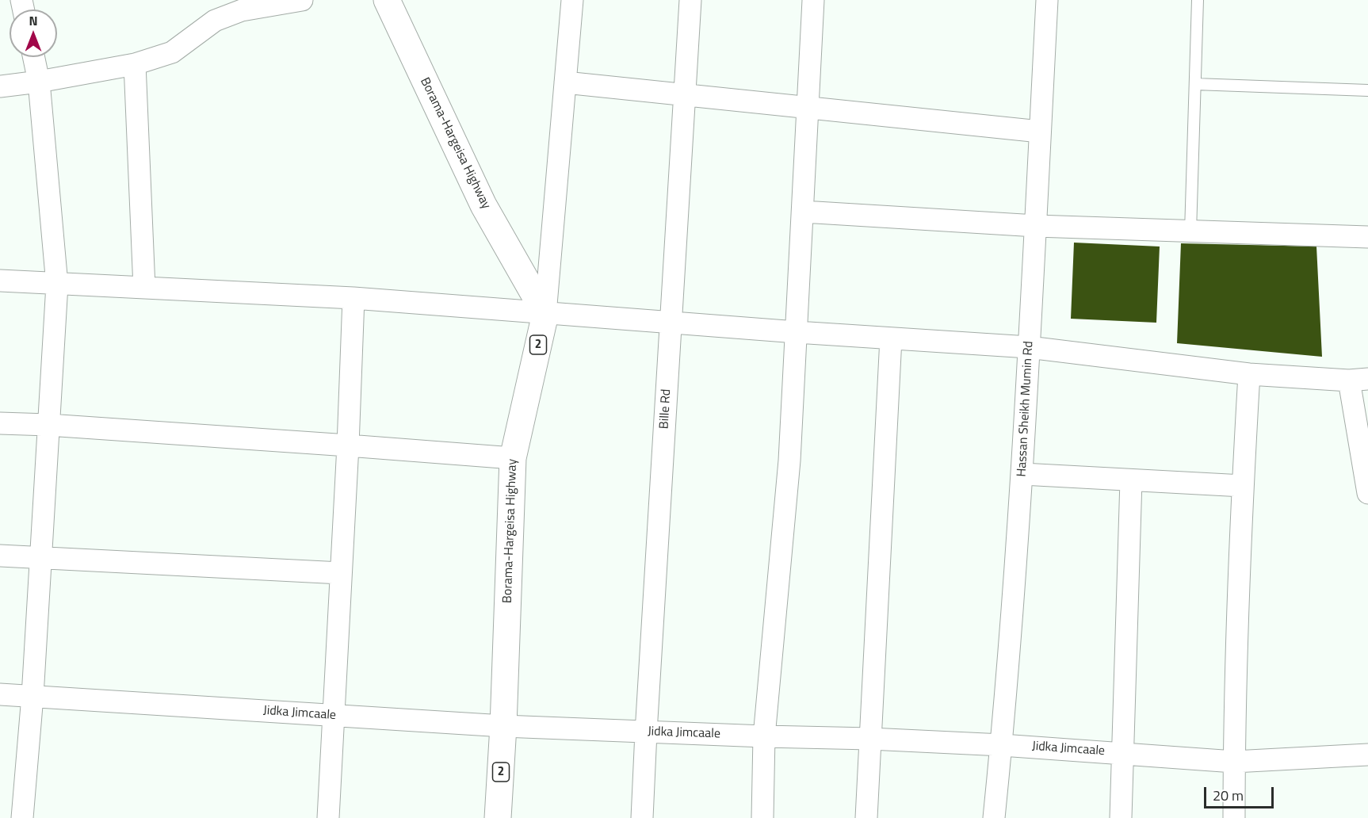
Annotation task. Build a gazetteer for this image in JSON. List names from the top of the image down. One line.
{"streets":{"highway":["Borama-Hargeisa Highway","2"],"street":["Bille Rd","Hassan Sheikh Mumin Rd","Jidka Jimcaale"]},"crossings":[["Borama-Hargeisa Highway","Jidka Jimcaale"],["Bille Rd","Jidka Jimcaale"],["Hassan Sheikh Mumin Rd","Jidka Jimcaale"]],"scale_bar":"20 m","north":"top"}
